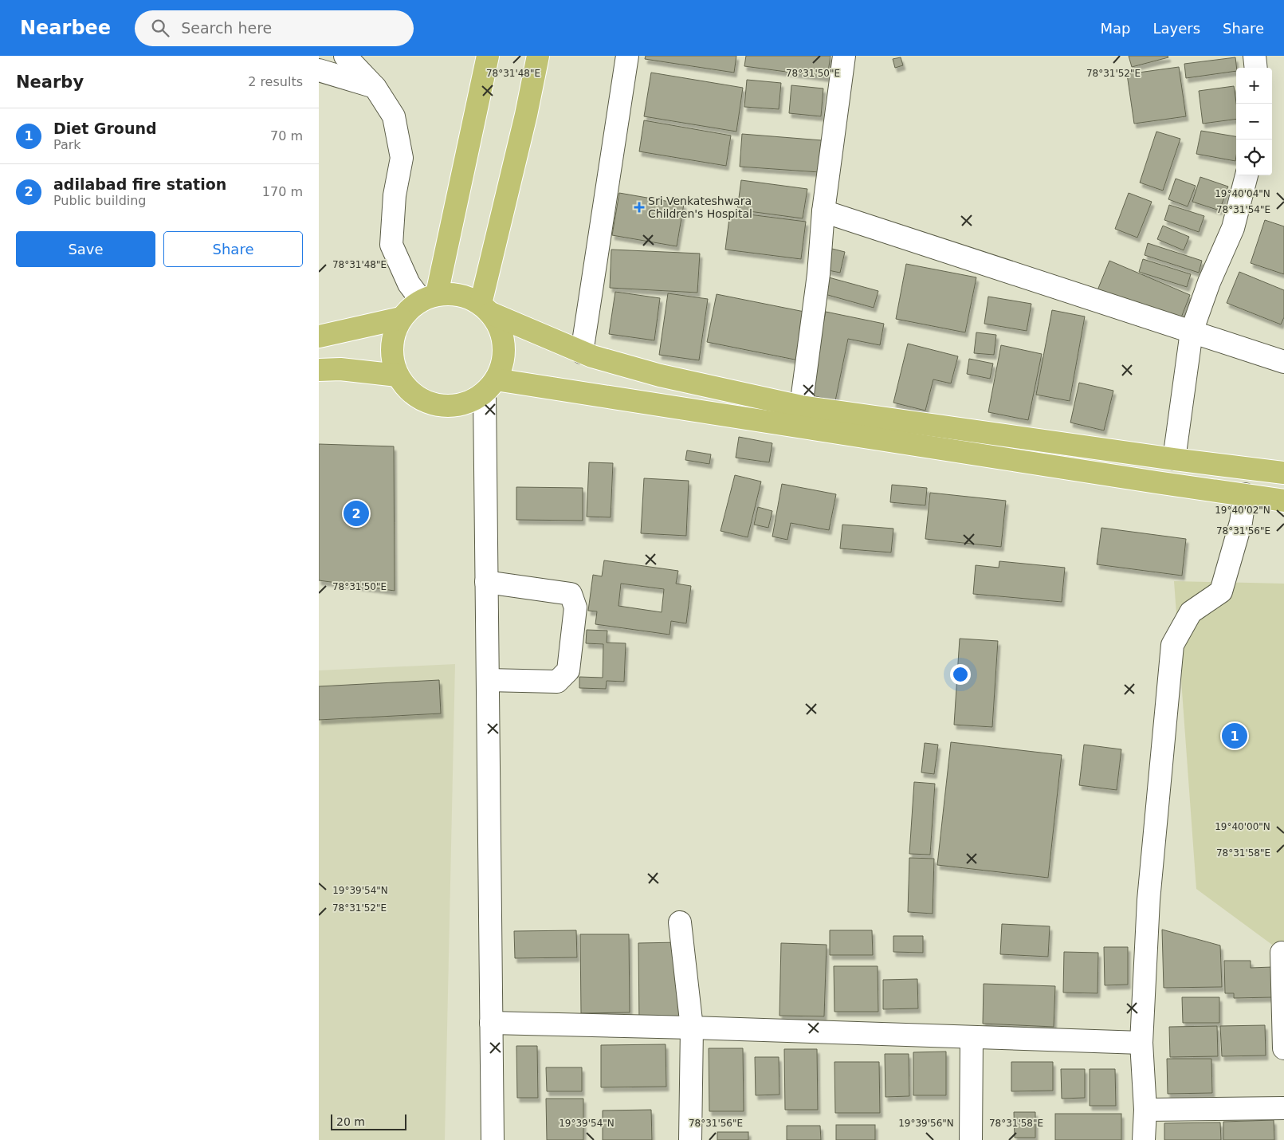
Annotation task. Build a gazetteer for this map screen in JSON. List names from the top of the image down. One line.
{"places":{"health":["Sri Venkateshwara Children's Hospital"]},"scale_bar":"20 m","page":{"header":"Nearbee","search":"Search here","nav":["Map","Layers","Share"],"heading":["Nearby","2 results"],"map_buttons":["+","−"],"list":[{"mark":"1","name":"Diet Ground","note":"Park","value":"70 m"},{"mark":"2","name":"adilabad fire station","note":"Public building","value":"170 m"}],"buttons":["Save","Share"],"pins":["2","1"],"scale":"20 m"},"coordinates":["78°31'48\"E","78°31'50\"E","78°31'52\"E","19°40'04\"N","78°31'54\"E","19°40'02\"N","78°31'56\"E","19°40'00\"N","78°31'58\"E","19°39'54\"N","19°39'56\"N"]}
